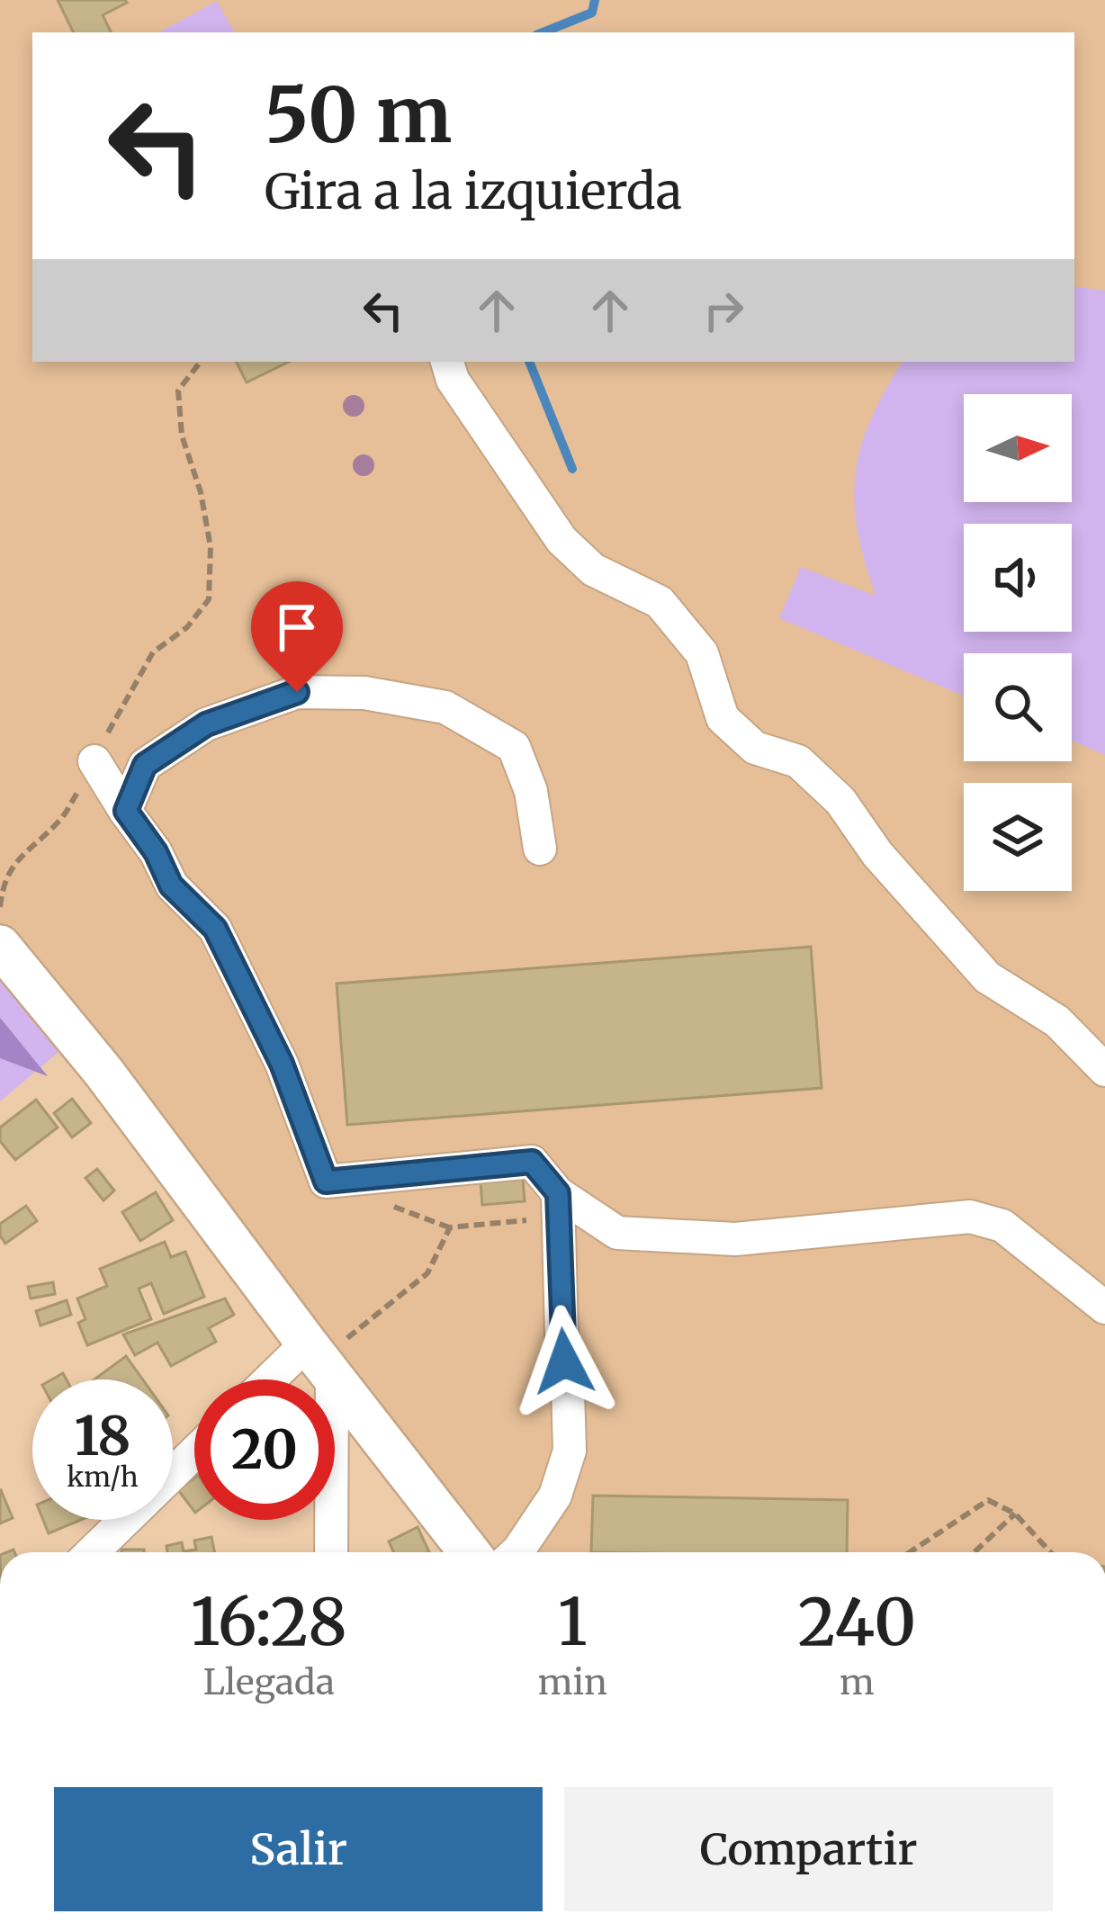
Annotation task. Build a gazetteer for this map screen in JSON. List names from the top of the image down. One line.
{"north":"right","page":{"turn":["50 m","Gira a la izquierda"],"speed":"18 km/h","limit":"20","eta":["16:28","Llegada","1","min","240","m"],"buttons":["Salir","Compartir"]}}
